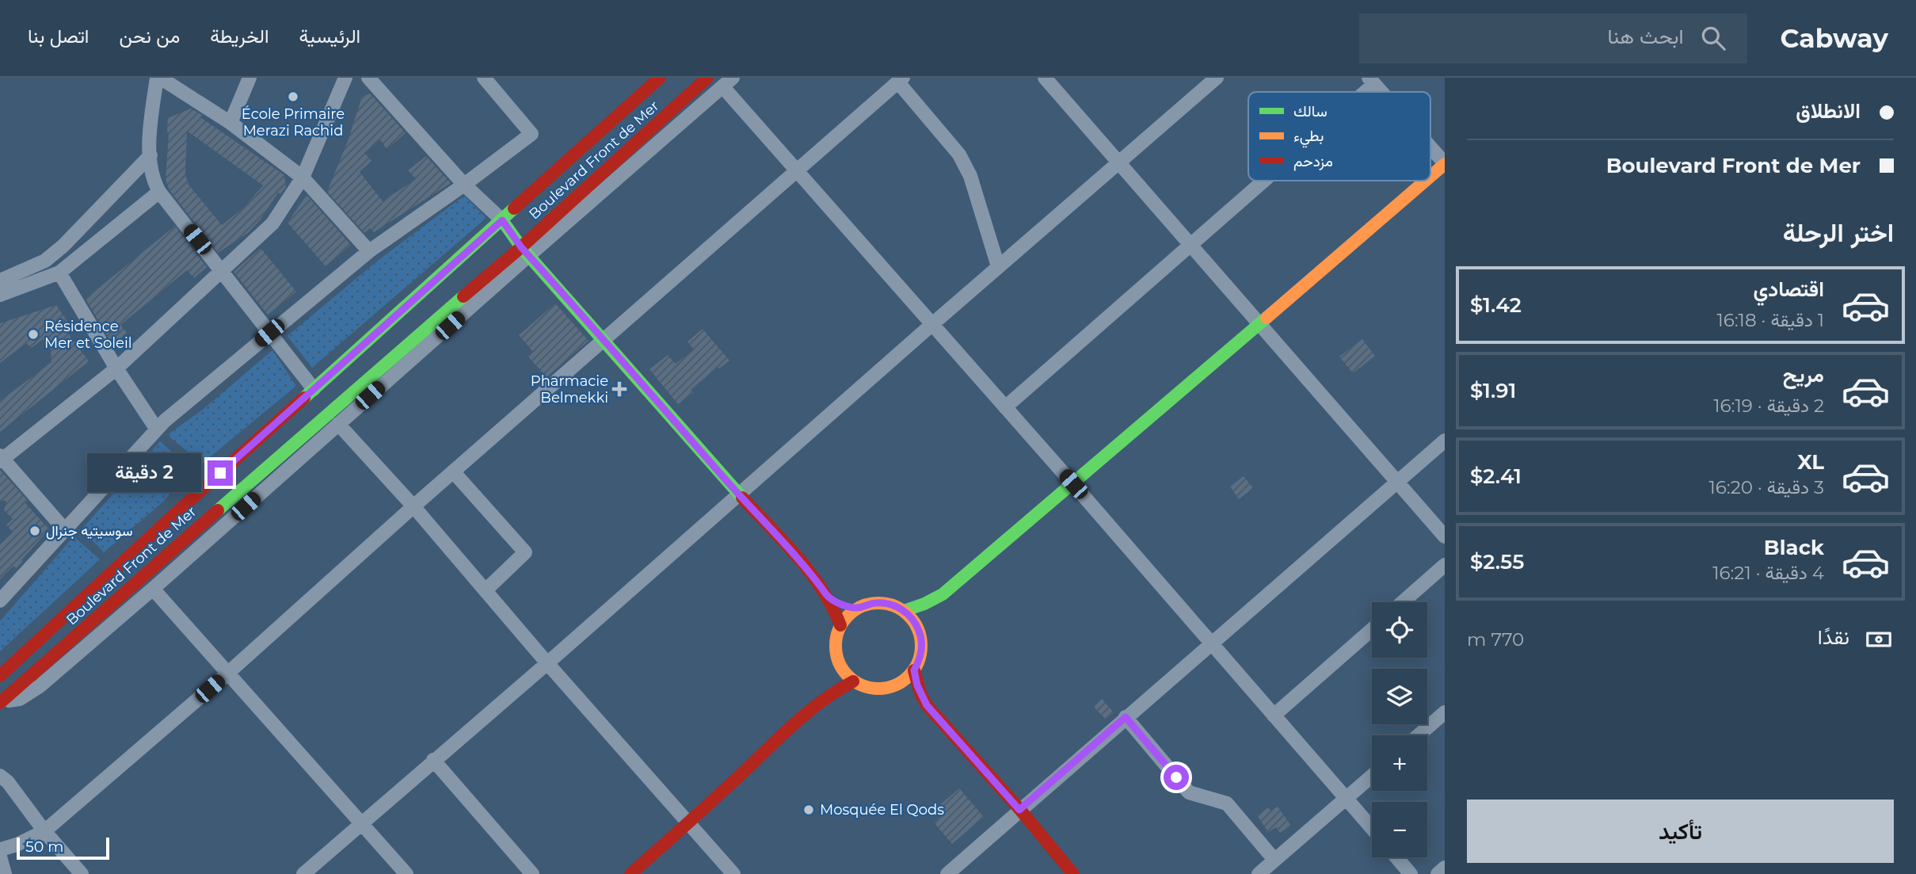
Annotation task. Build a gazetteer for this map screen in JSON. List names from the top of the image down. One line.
{"streets":{"street":["Boulevard Front de Mer"]},"places":{"other":["École Primaire Merazi Rachid","Résidence Mer et Soleil","سوسيتيه جنرال","Mosquée El Qods"],"health":["Pharmacie Belmekki"]},"legend":["سالك","بطيء","مزدحم"],"scale_bar":"50 m","page":{"header":"Cabway","search":"ابحث هنا","nav":["الرئيسية","الخريطة","من نحن","اتصل بنا"],"banner":["الانطلاق","Boulevard Front de Mer"],"heading":"اختر الرحلة","list":[{"name":"اقتصادي","note":"1 دقيقة · 16:18","value":"$1.42"},{"name":"مريح","note":"2 دقيقة · 16:19","value":"$1.91"},{"name":"XL","note":"3 دقيقة · 16:20","value":"$2.41"},{"name":"Black","note":"4 دقيقة · 16:21","value":"$2.55"}],"bubble":"2 دقيقة","map_buttons":["+","−"],"pay":["نقدًا","770 m"],"buttons":"تأكيد","scale":"50 m"}}
